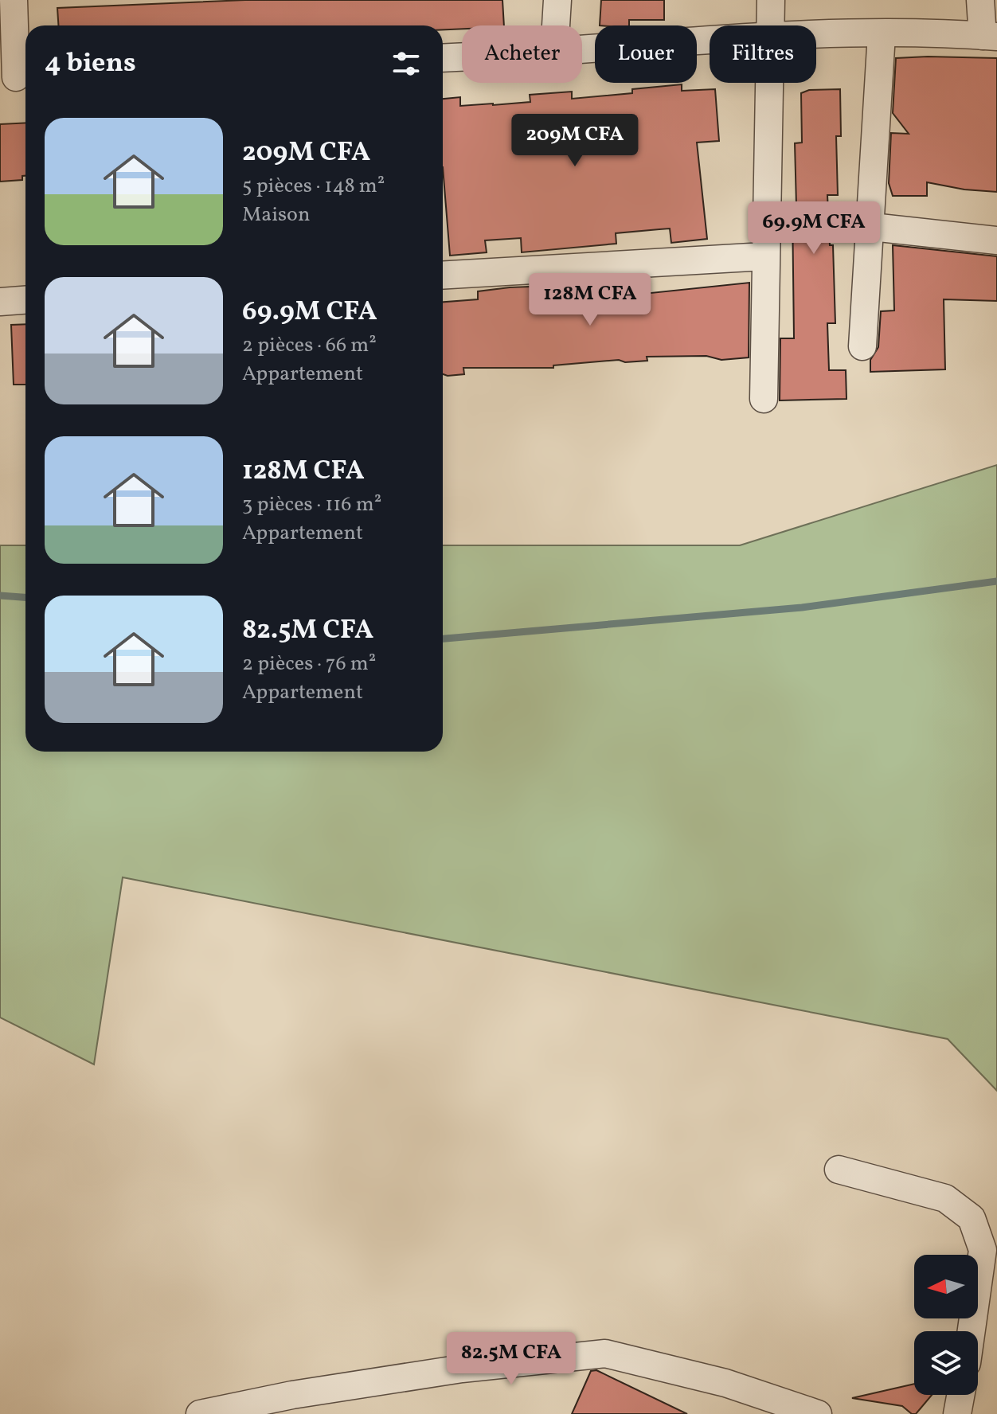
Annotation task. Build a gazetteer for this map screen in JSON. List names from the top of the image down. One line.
{"north":"left","page":{"chip":["Acheter","Louer","Filtres"],"heading":"4 biens","list":[{"name":"209M CFA","note":"5 pièces · 148 m² · Maison"},{"name":"69.9M CFA","note":"2 pièces · 66 m² · Appartement"},{"name":"128M CFA","note":"3 pièces · 116 m² · Appartement"},{"name":"82.5M CFA","note":"2 pièces · 76 m² · Appartement"}],"price":["209M CFA","69.9M CFA","128M CFA","82.5M CFA"]}}
